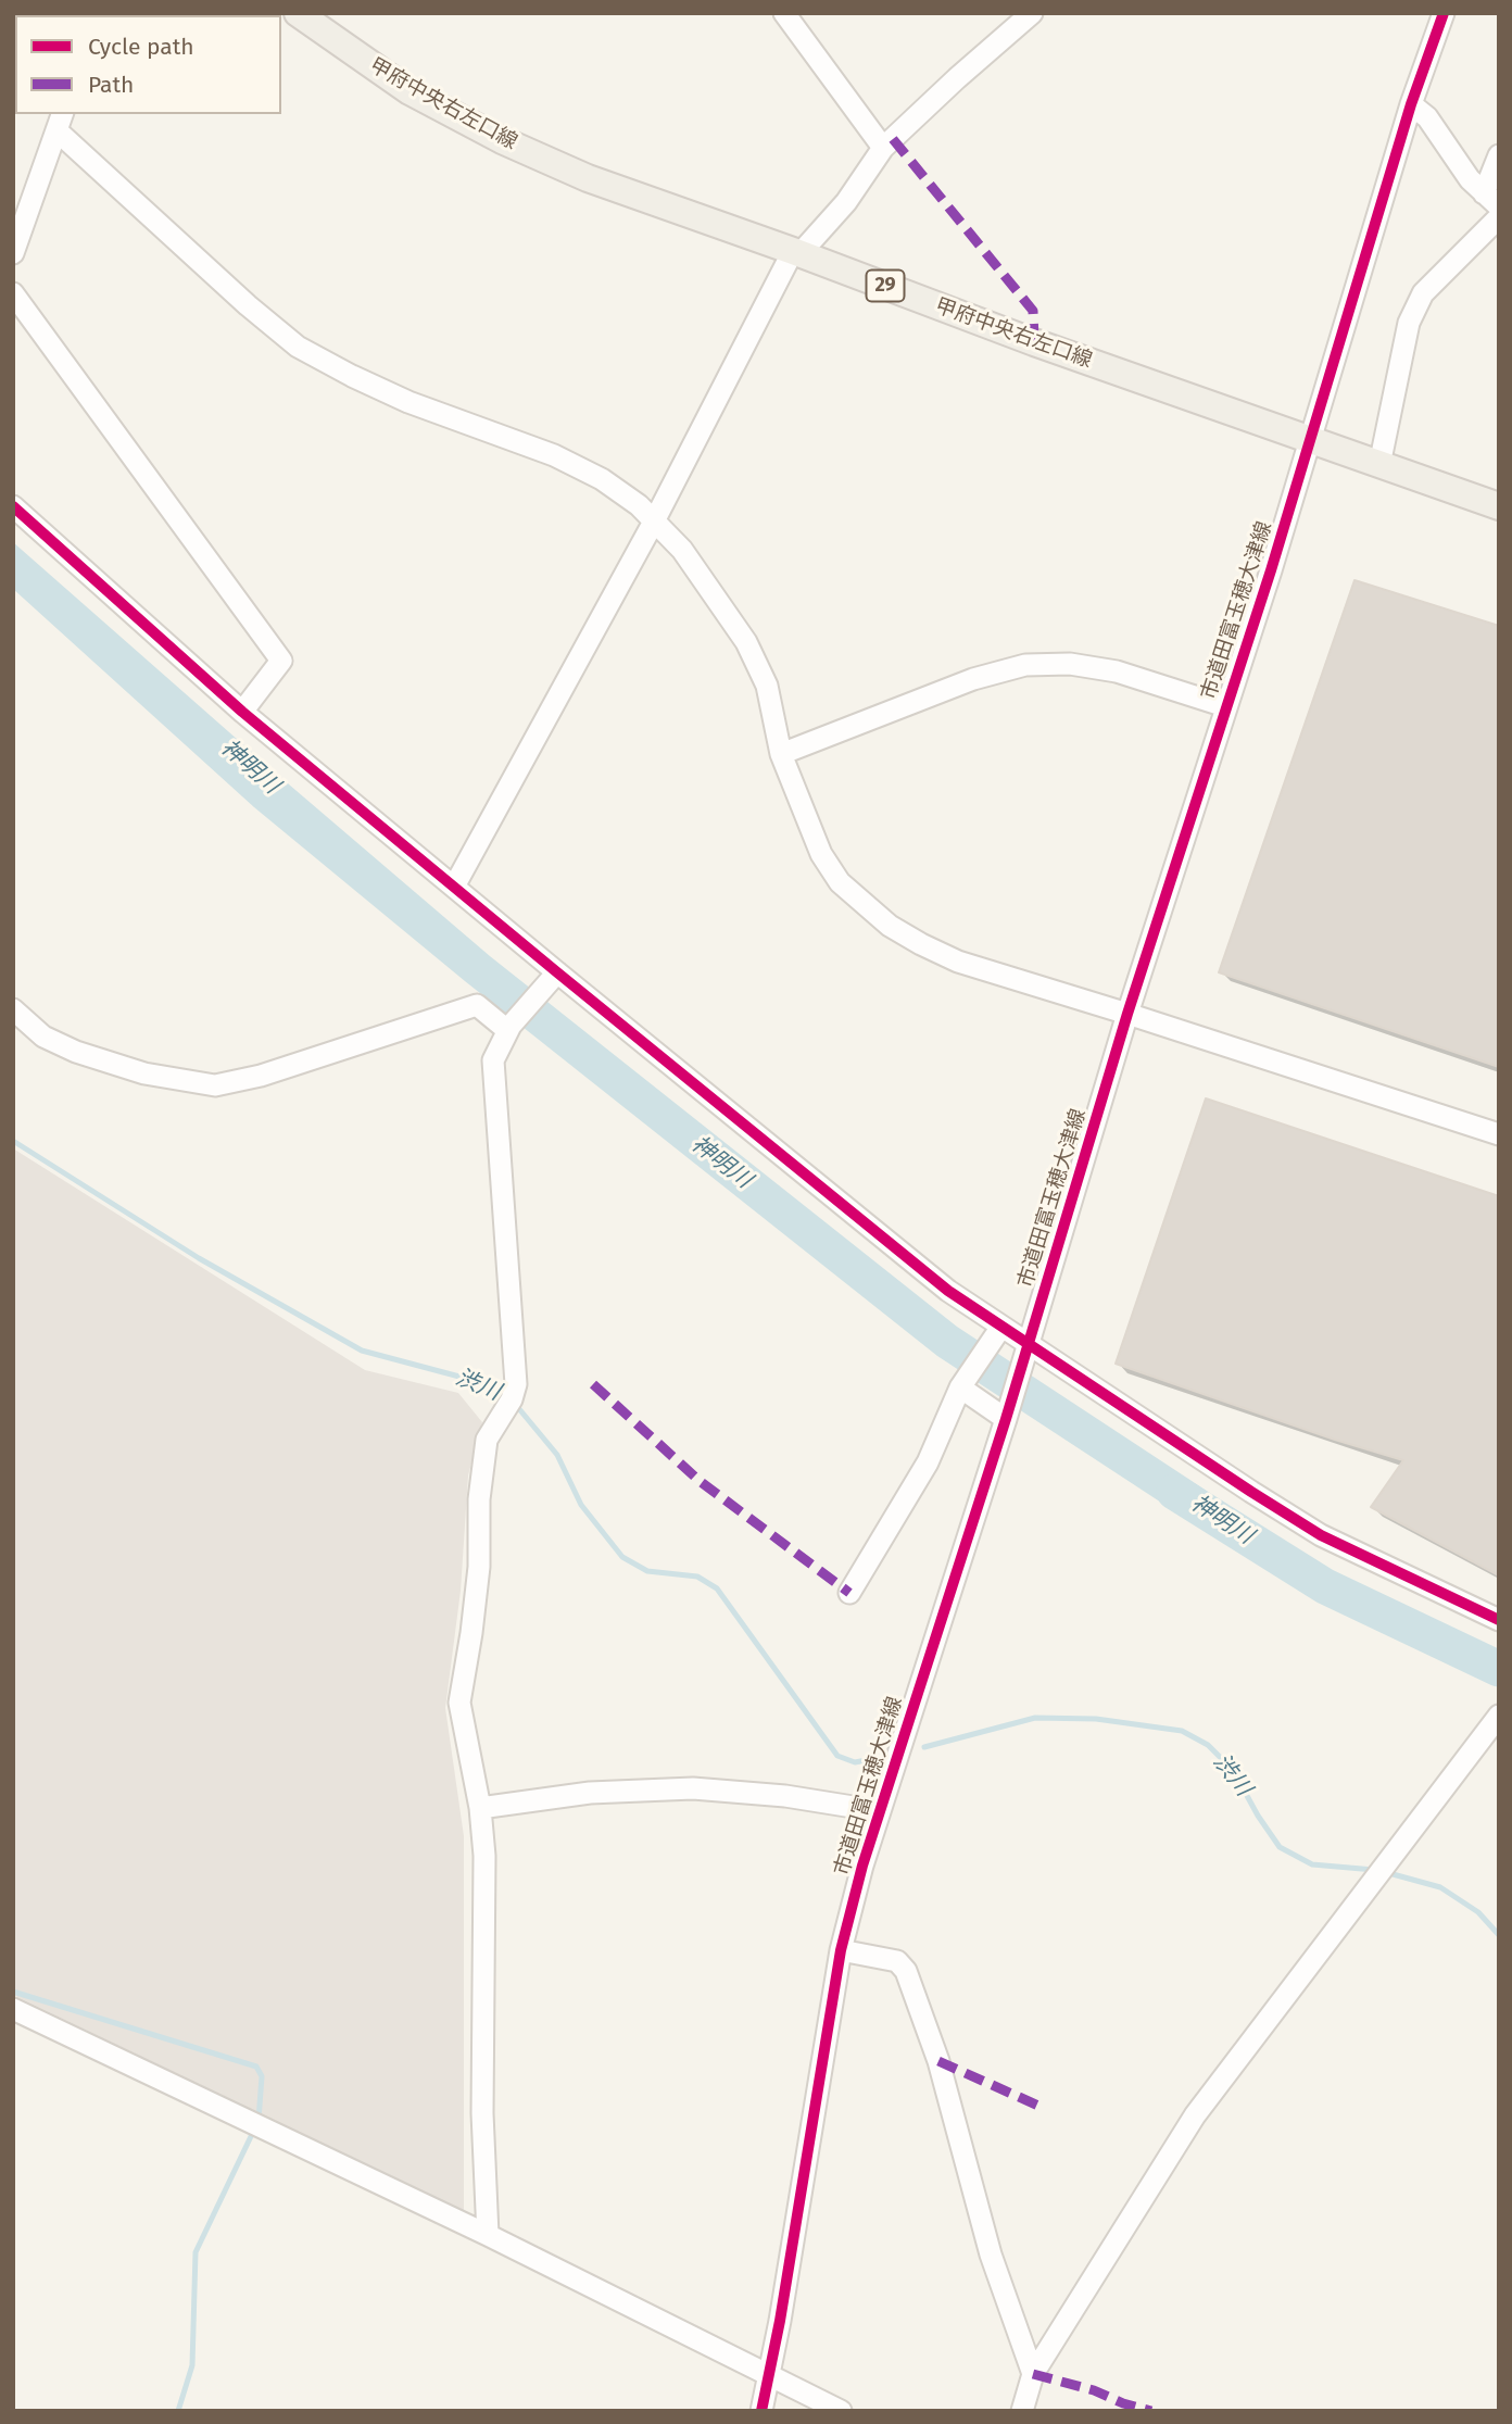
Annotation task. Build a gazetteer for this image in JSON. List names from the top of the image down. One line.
{"streets":{"main road":["甲府中央右左口線","29"],"street":["市道田富玉穂大津線"]},"crossings":[["甲府中央右左口線","市道田富玉穂大津線"]],"water":["神明川","渋川"],"legend":["Cycle path","Path"]}
